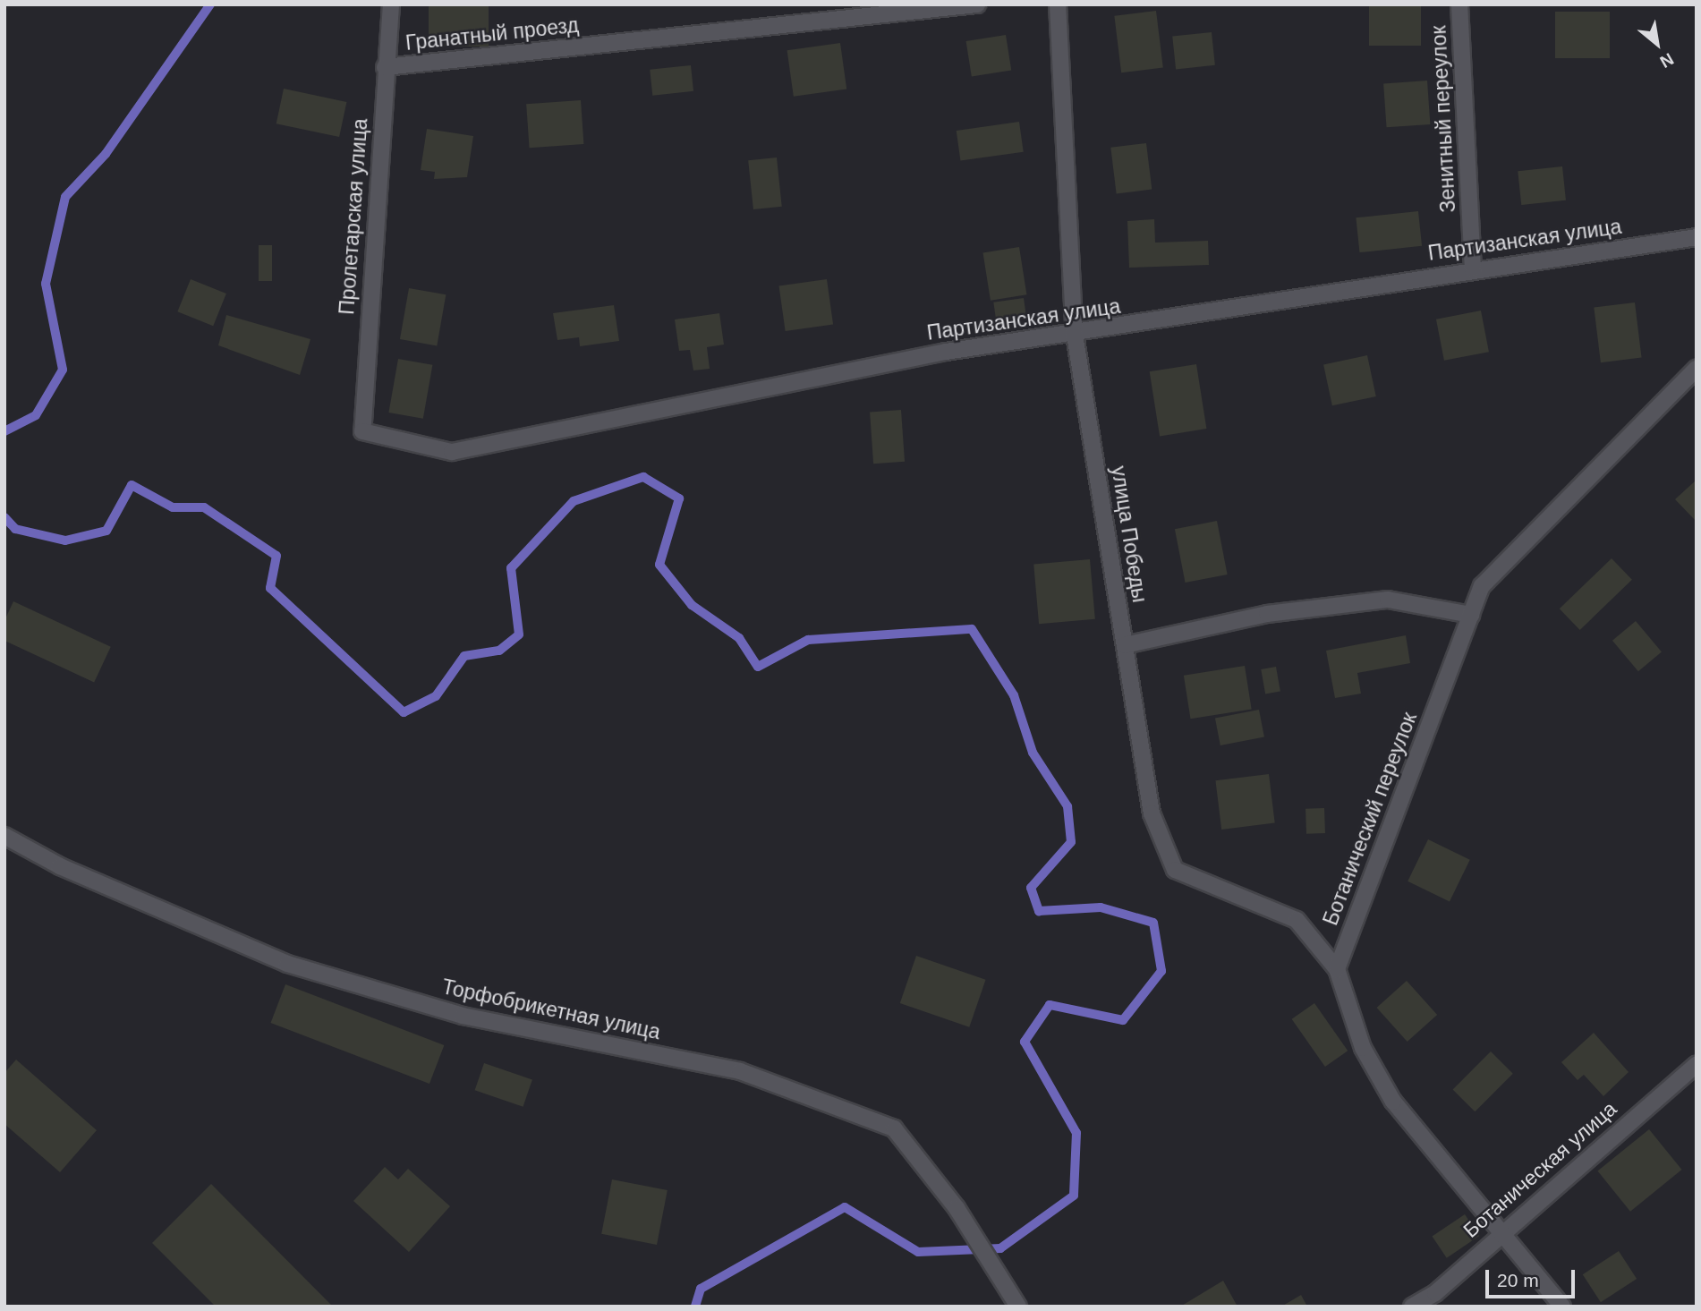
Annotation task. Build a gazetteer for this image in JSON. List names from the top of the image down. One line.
{"streets":{"street":["Гранатный проезд","Зенитный переулок","Пролетарская улица","Партизанская улица","улица Победы","Ботанический переулок","Торфобрикетная улица","Ботаническая улица"]},"crossings":[["Гранатный проезд","Пролетарская улица"],["Зенитный переулок","Партизанская улица"],["Пролетарская улица","Партизанская улица"],["Партизанская улица","улица Победы"],["улица Победы","Ботанический переулок"]],"scale_bar":"20 m","north":"bottom right"}
